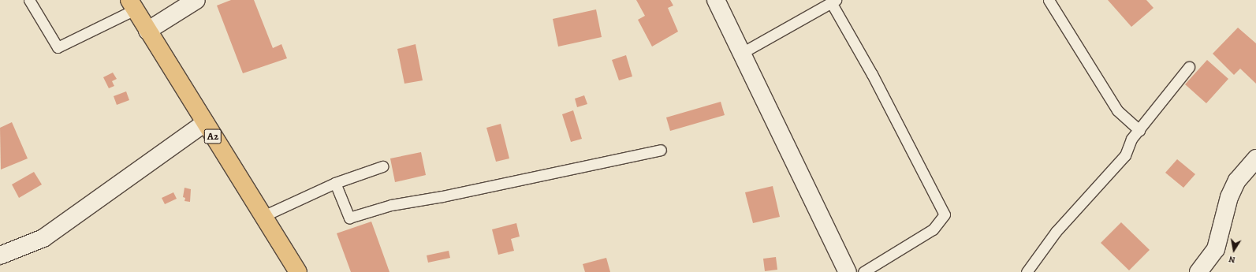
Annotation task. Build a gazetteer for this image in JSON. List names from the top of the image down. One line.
{"streets":{"main road":["A2"]},"north":"bottom"}
